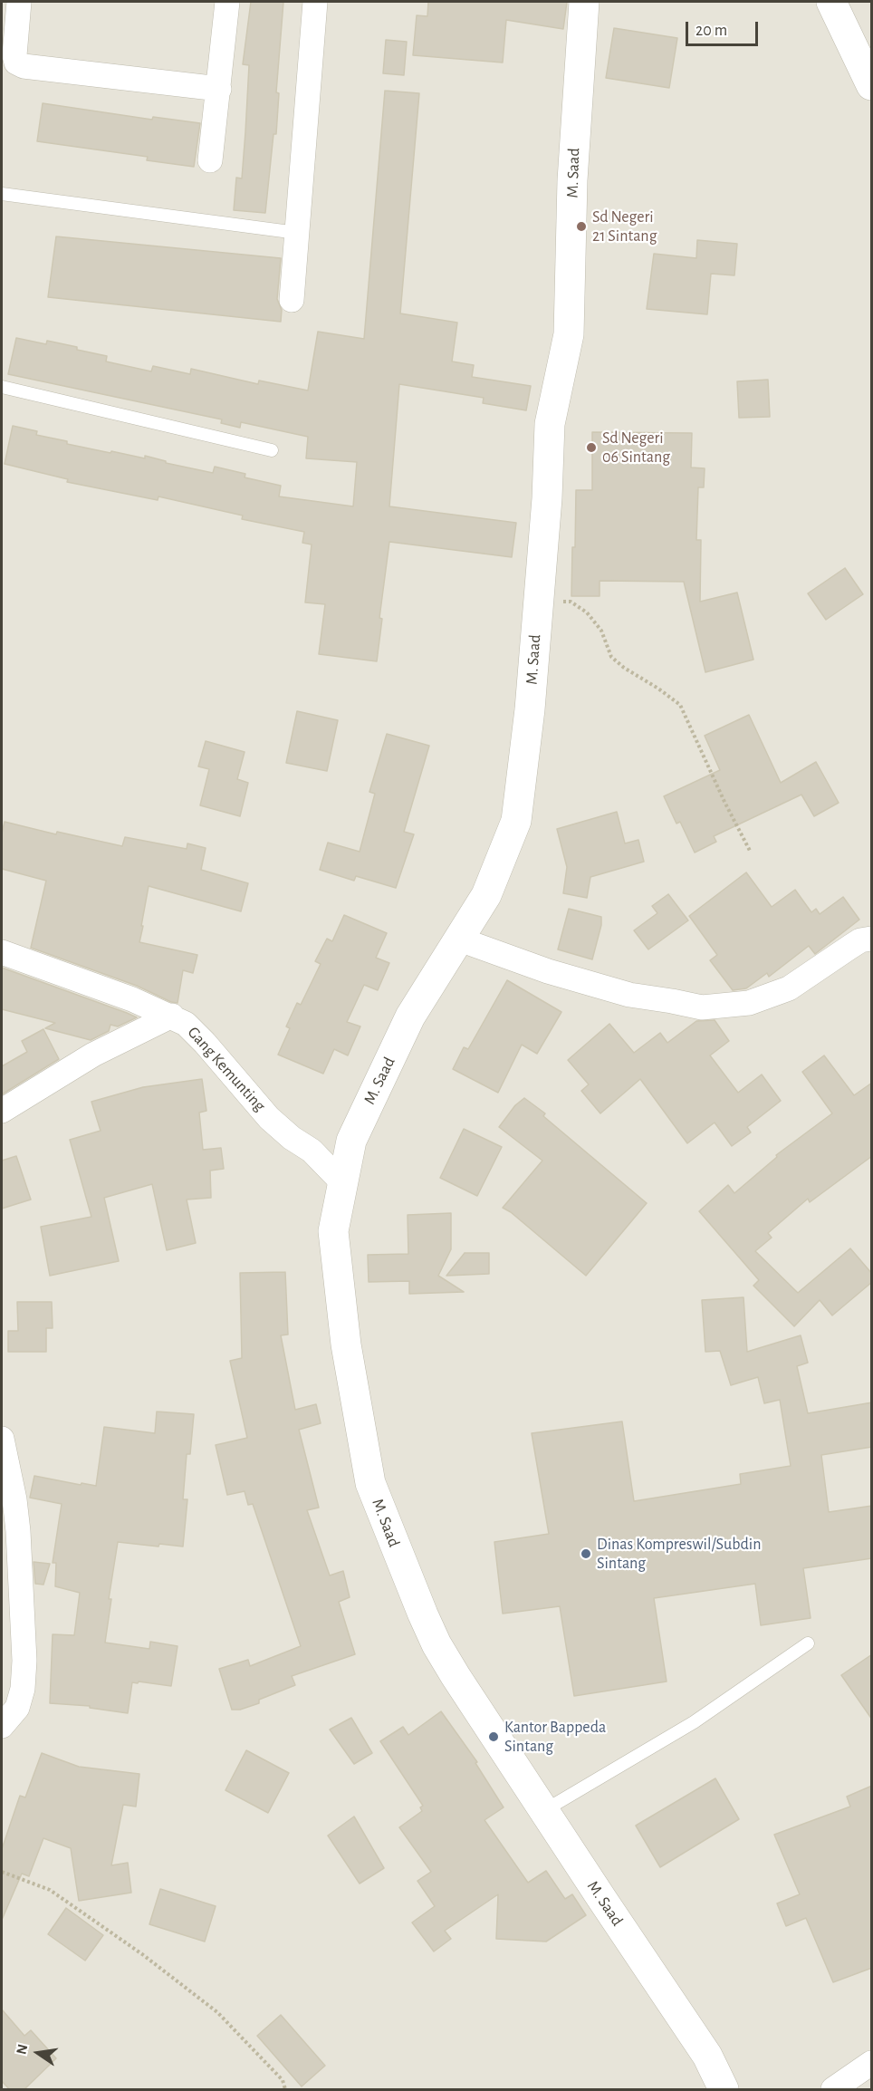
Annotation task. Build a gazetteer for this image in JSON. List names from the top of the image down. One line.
{"streets":{"street":["M. Saad","Gang Kemunting"]},"crossings":[["M. Saad","Gang Kemunting"]],"places":["Sd Negeri 21 Sintang","Sd Negeri 06 Sintang","Dinas Kompreswil/Subdin Sintang","Kantor Bappeda Sintang"],"scale_bar":"20 m","north":"left"}
